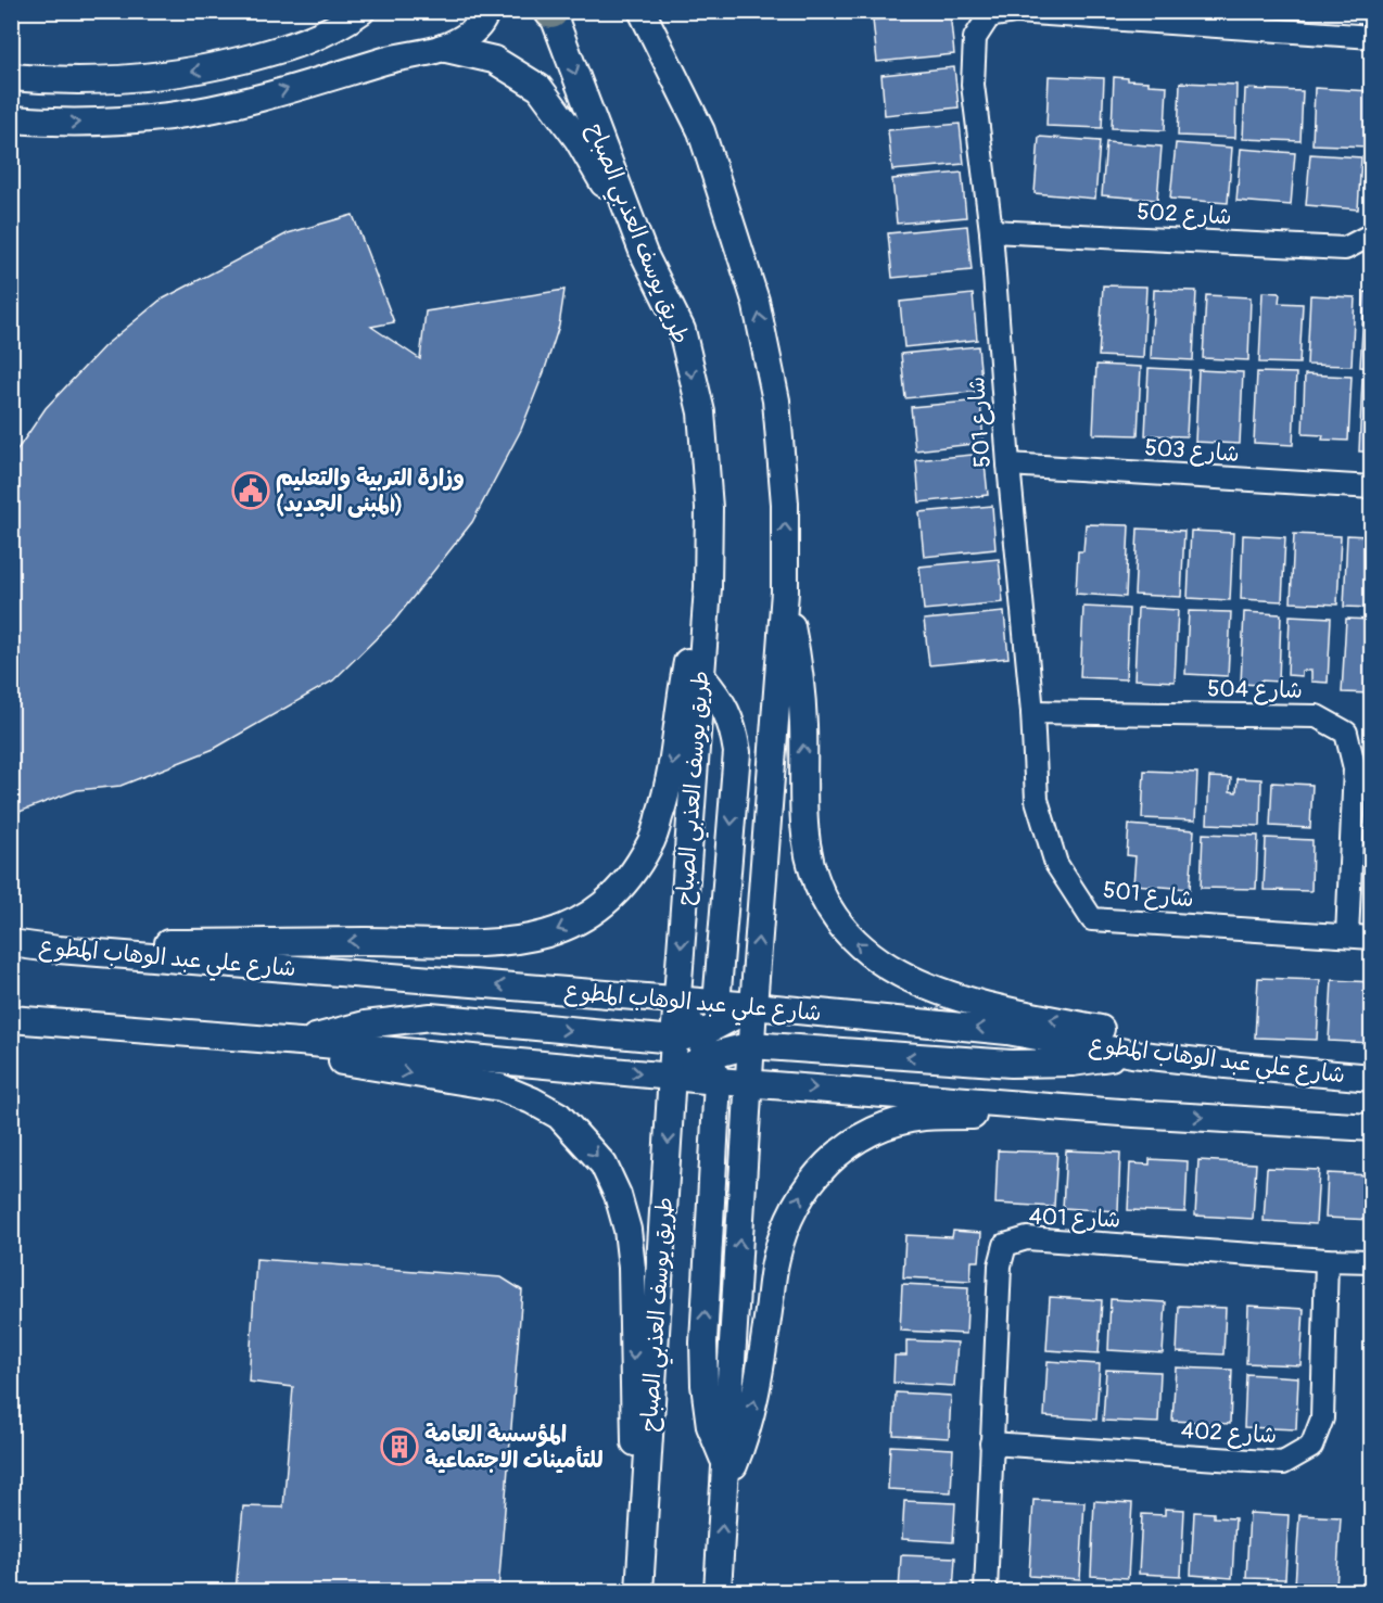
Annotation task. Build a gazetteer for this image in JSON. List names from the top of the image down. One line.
{"streets":{"street":["شارع 502","طريق يوسف العذبي الصباح","شارع 501","شارع 503","شارع 504","شارع علي عبد الوهاب المطوع","شارع 401","شارع 402"]},"crossings":[["شارع 502","شارع 501"],["طريق يوسف العذبي الصباح","شارع علي عبد الوهاب المطوع"],["شارع 501","شارع 503"],["شارع 501","شارع 504"],["شارع 401","شارع 402"]],"places":{"public building":["وزارة التربية والتعليم (المبنى الجديد)"],"building":["المؤسسة العامة للتأمينات الاجتماعية"]}}
